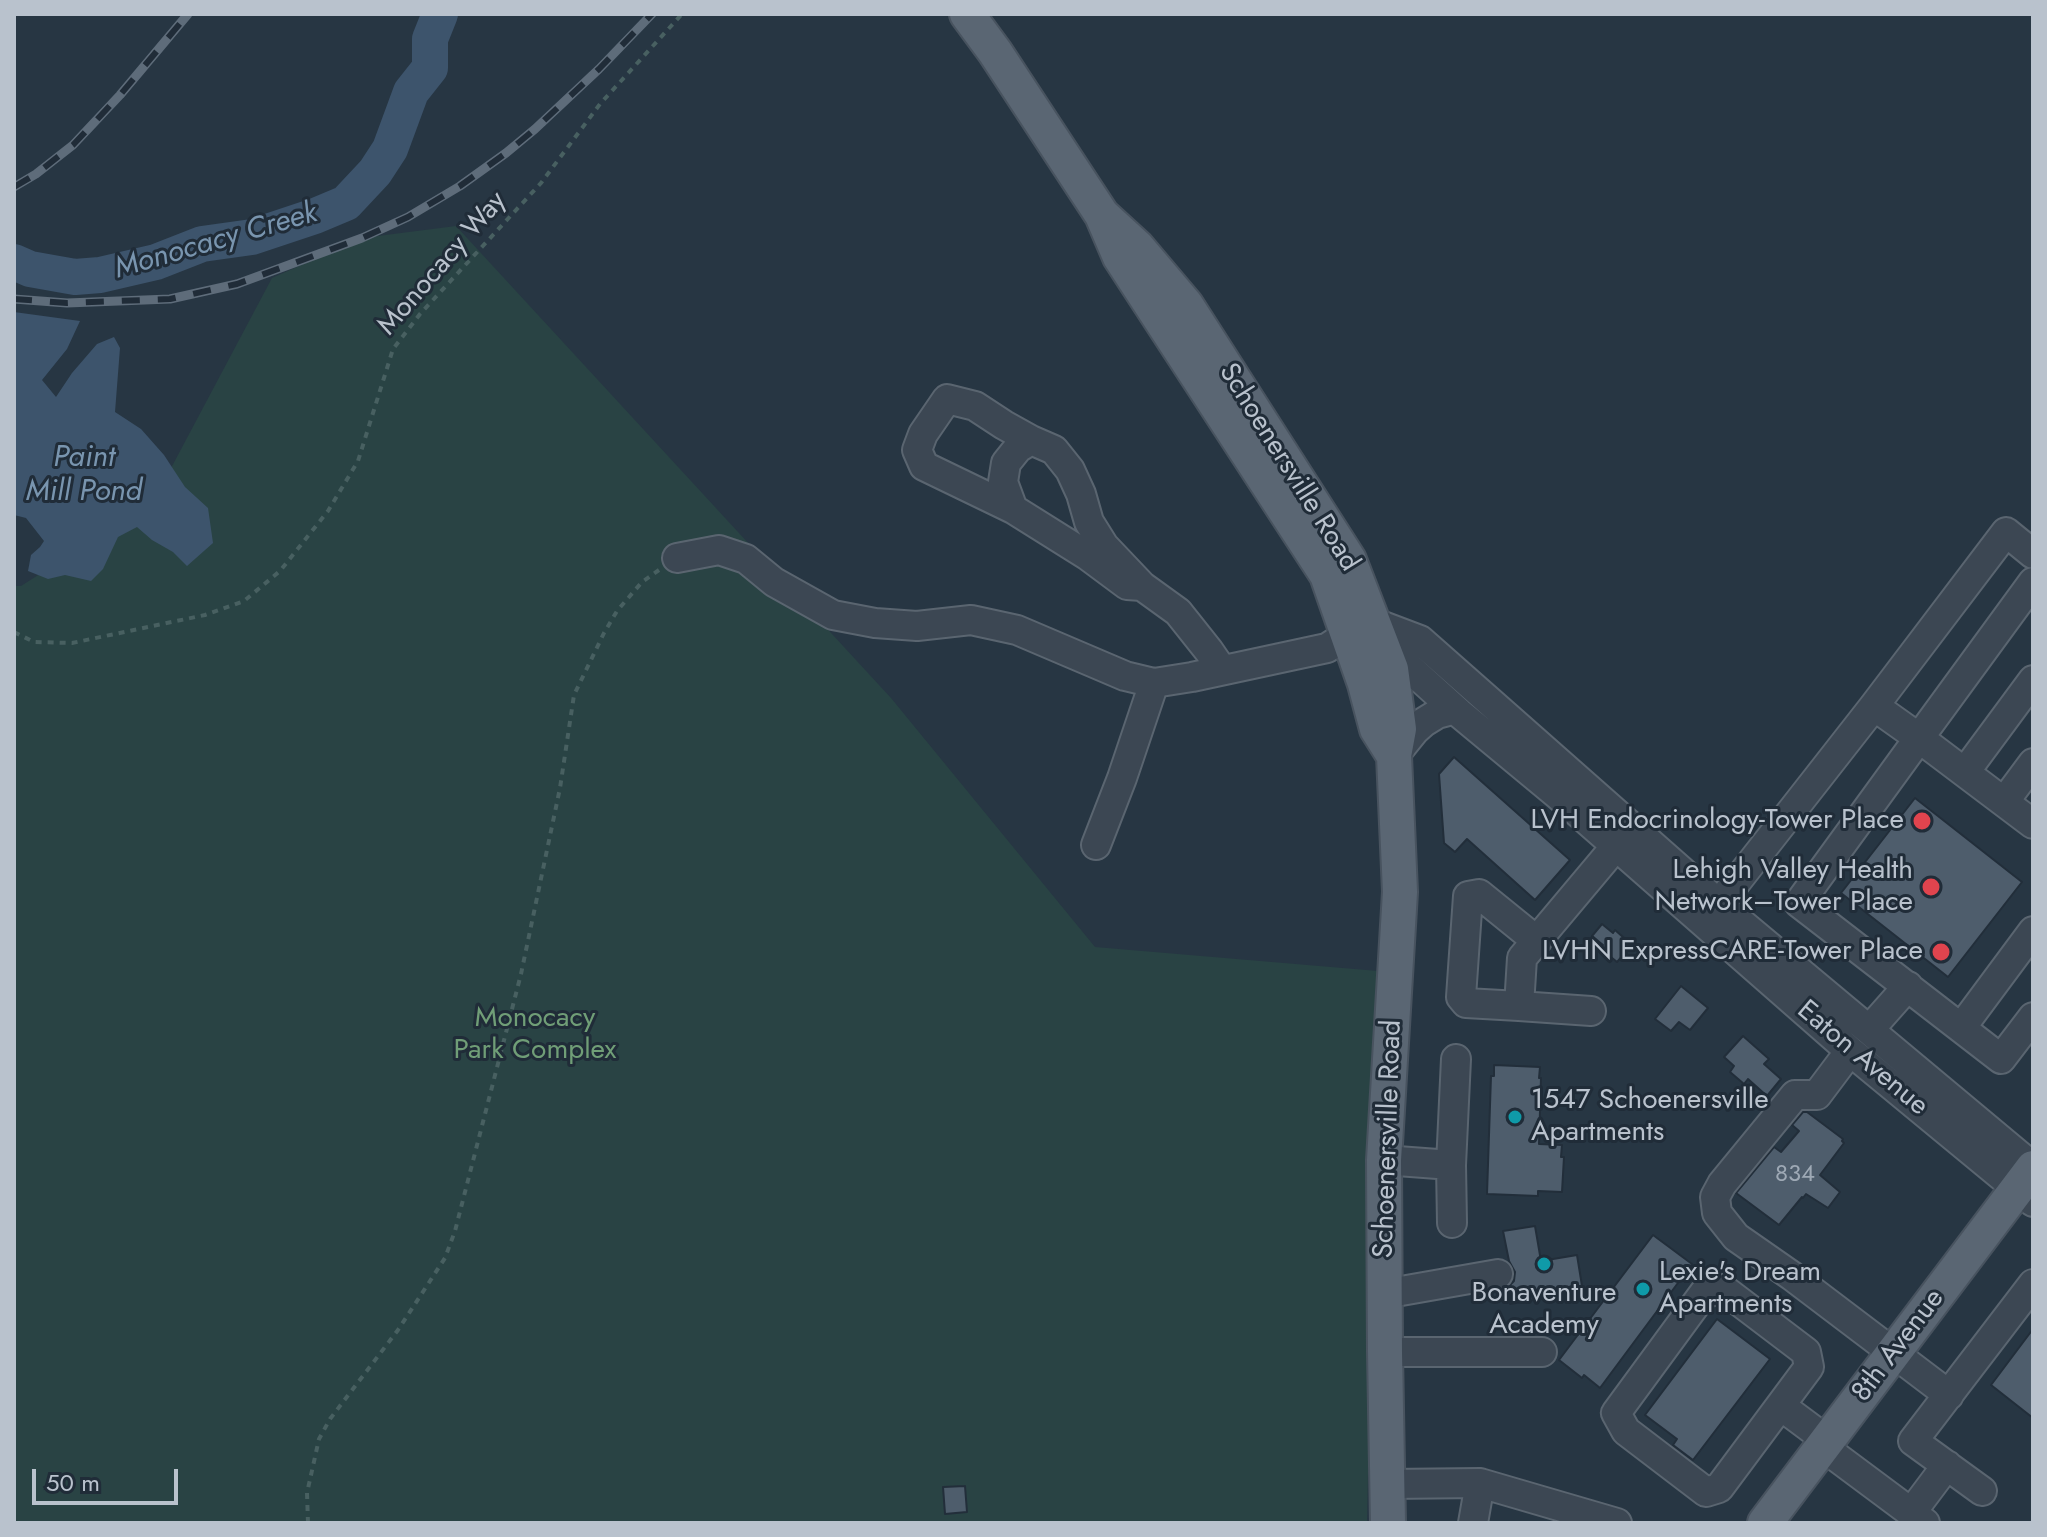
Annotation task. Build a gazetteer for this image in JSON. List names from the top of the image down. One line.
{"streets":{"main road":["Schoenersville Road","8th Avenue"],"street":["Eaton Avenue"],"path":["Monocacy Way"]},"crossings":[["Schoenersville Road","Eaton Avenue"],["Eaton Avenue","8th Avenue"]],"water":["Monocacy Creek","Paint Mill Pond"],"parks":["Monocacy Park Complex"],"places":["LVH Endocrinology-Tower Place","Lehigh Valley Health Network–Tower Place","LVHN ExpressCARE-Tower Place","1547 Schoenersville Apartments","Bonaventure Academy","Lexie's Dream Apartments"],"house_numbers":["834"],"scale_bar":"50 m"}
